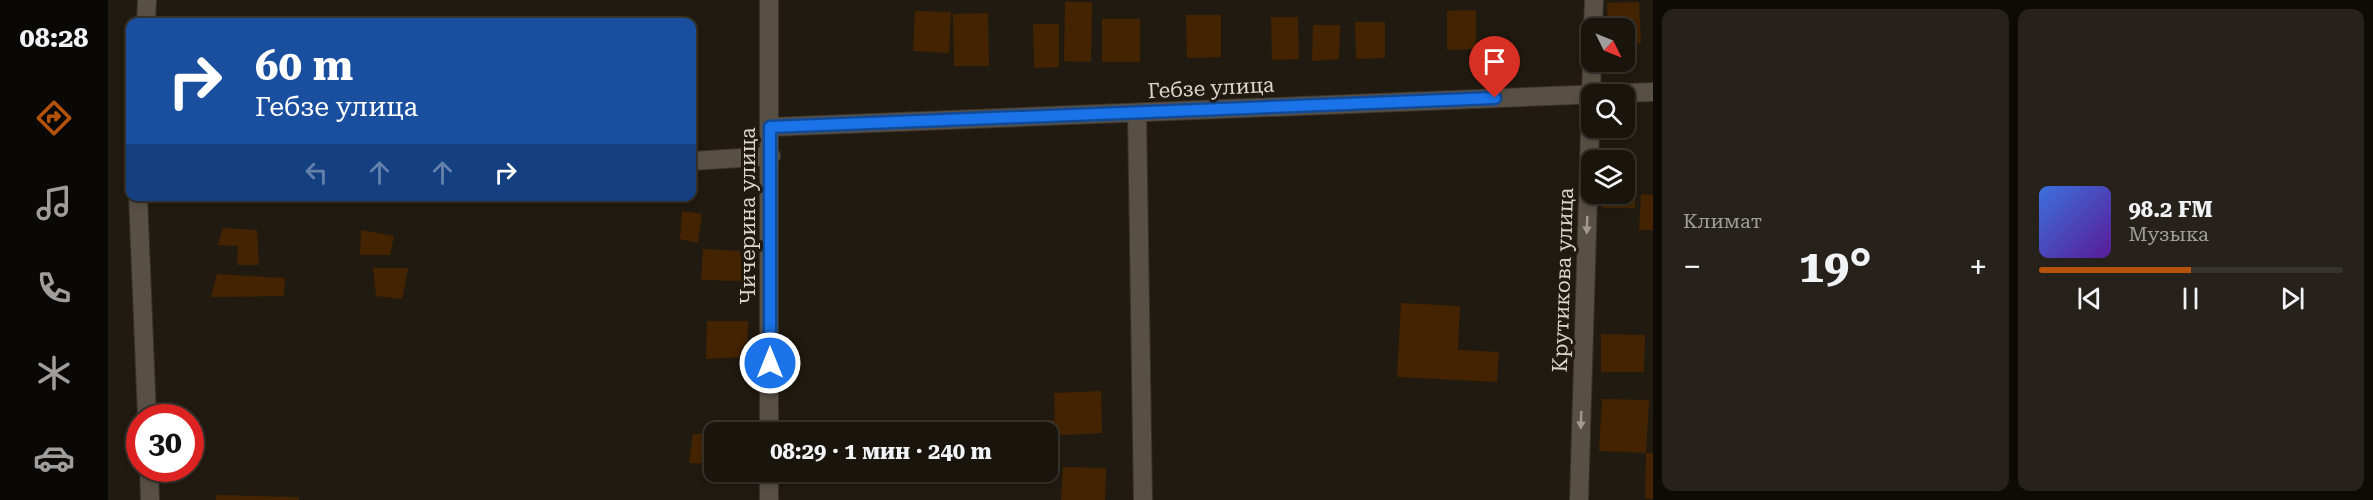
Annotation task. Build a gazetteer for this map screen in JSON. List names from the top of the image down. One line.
{"streets":{"street":["Гебзе улица","Чичерина улица","Крутикова улица"]},"crossings":[["Гебзе улица","Чичерина улица"]],"one_way":["Крутикова улица"],"north":"bottom right","page":{"tabs":"08:28","tile":"Климат","turn":["60 m","Гебзе улица"],"song":["98.2 FM","Музыка"],"heat":["−","19°","+"],"limit":"30","trip":"08:29 · 1 мин · 240 m"}}
